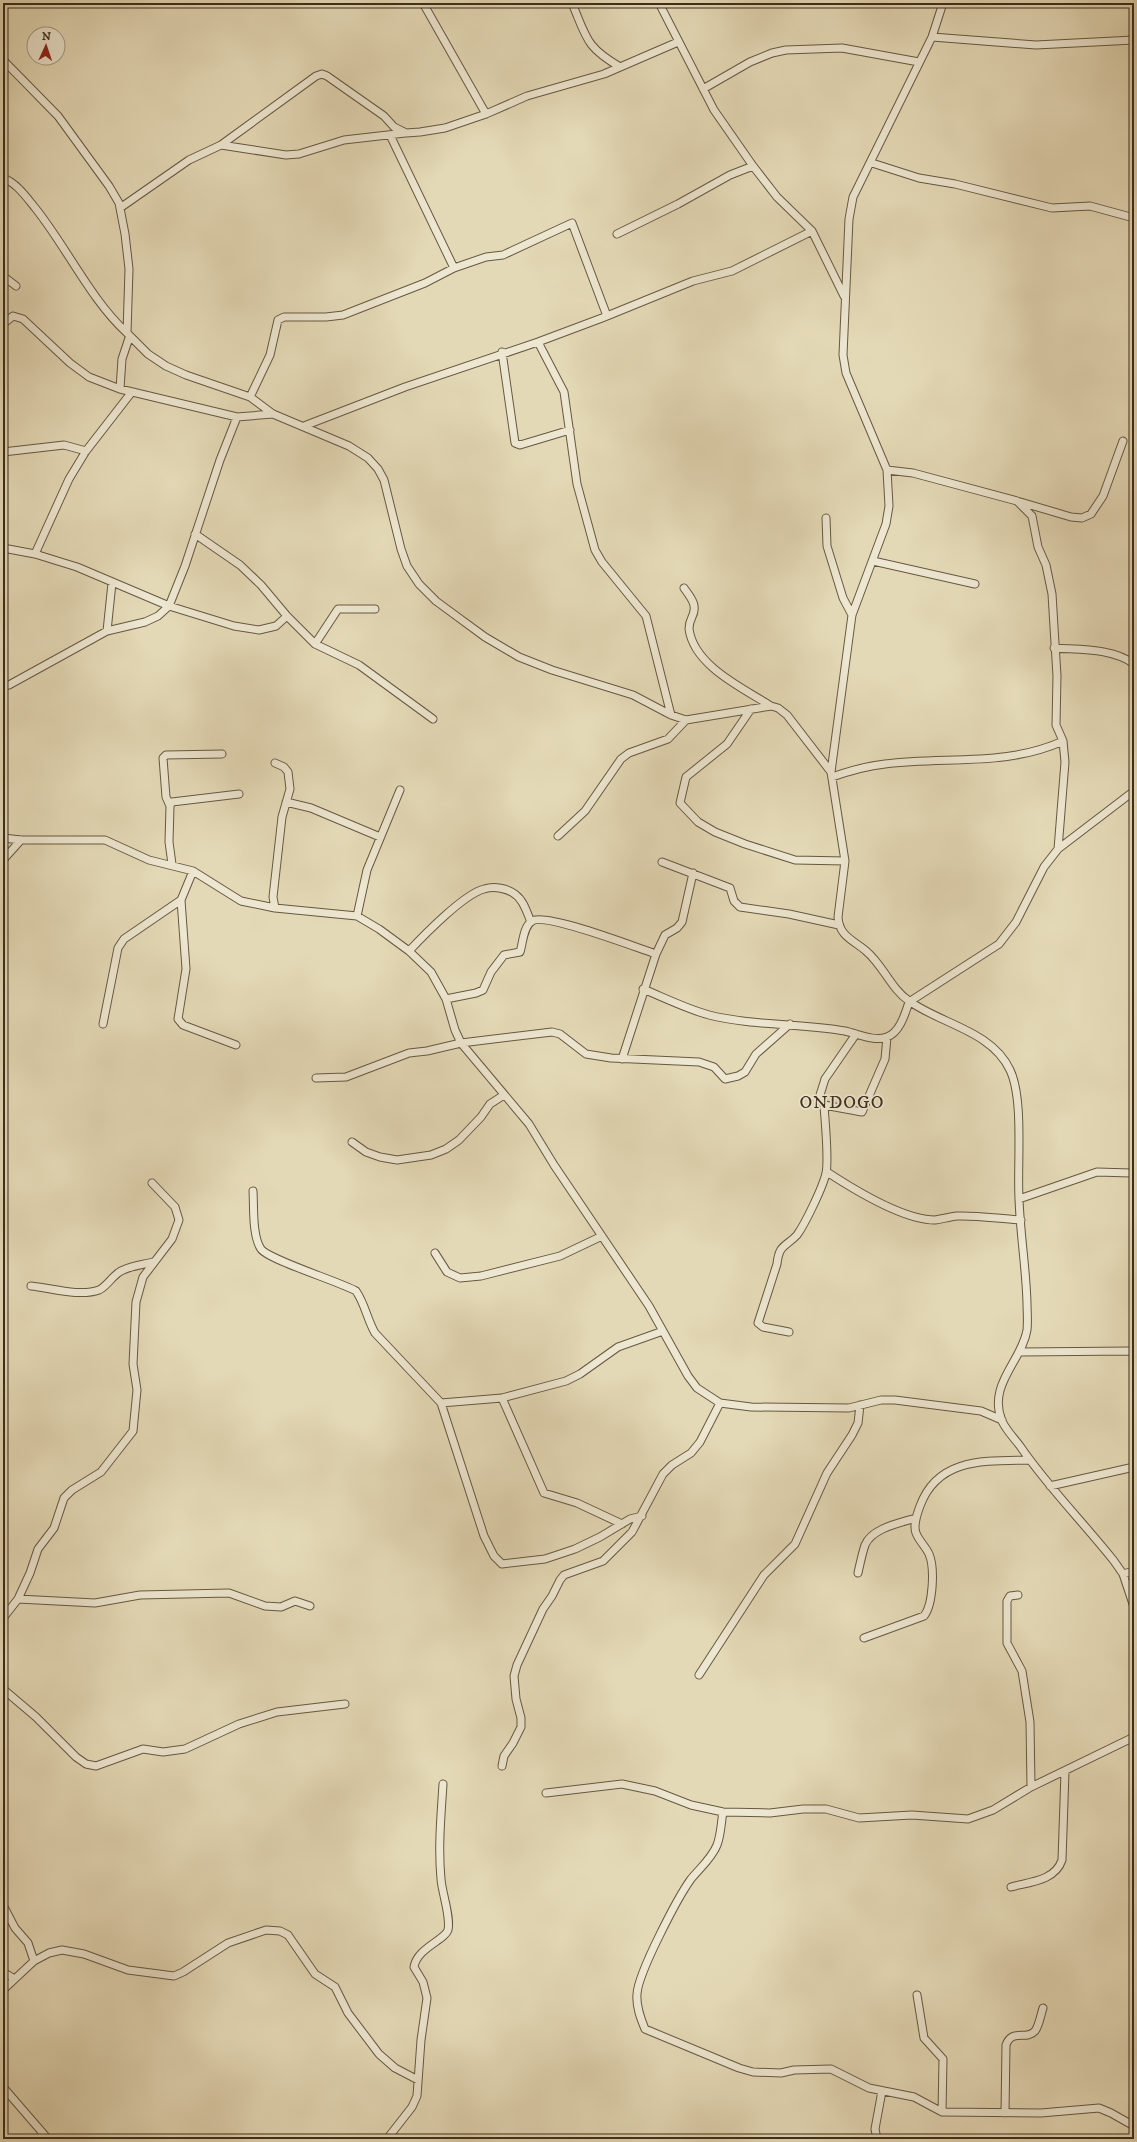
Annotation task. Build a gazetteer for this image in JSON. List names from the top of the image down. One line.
{"districts":["ONDOGO"],"north":"top"}
